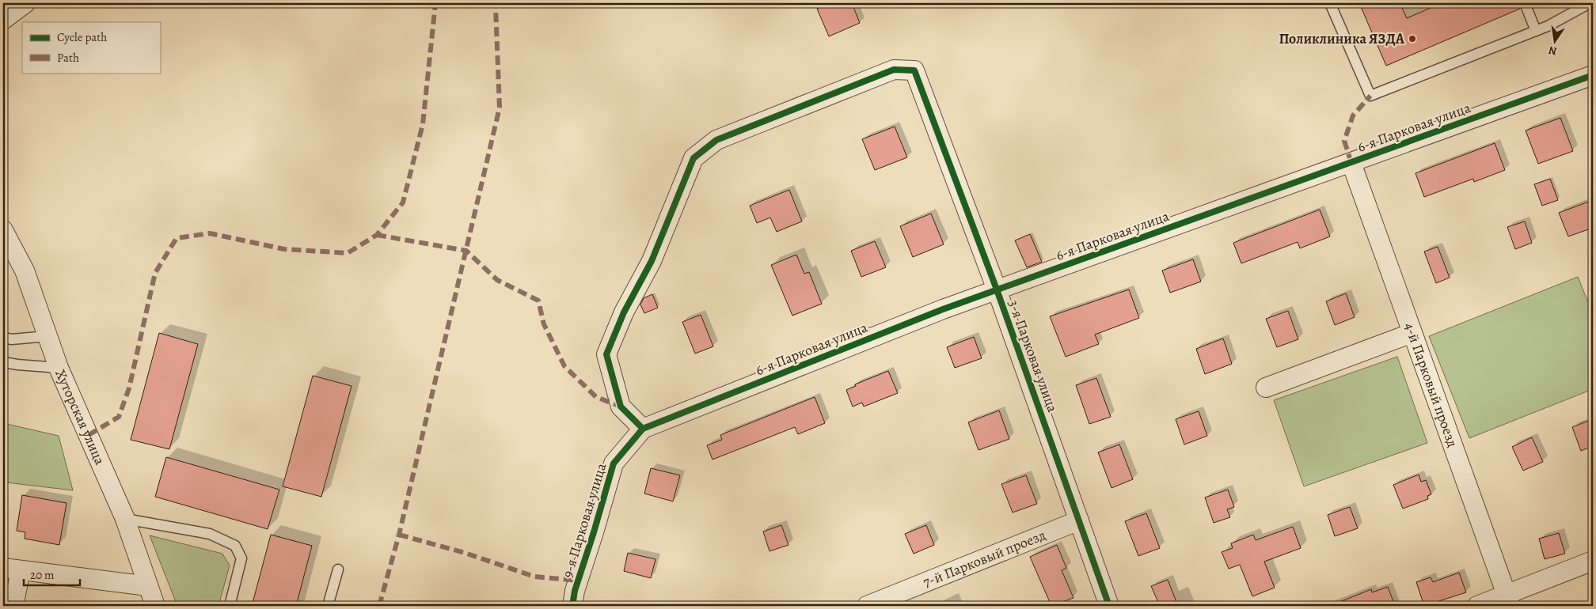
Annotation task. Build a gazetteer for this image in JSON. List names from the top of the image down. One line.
{"streets":{"street":["6-я Парковая улица","3-я Парковая улица","4-й Парковый проезд","Хуторская улица","9-я Парковая улица","7-й Парковый проезд"]},"crossings":[["6-я Парковая улица","3-я Парковая улица"],["6-я Парковая улица","4-й Парковый проезд"],["6-я Парковая улица","9-я Парковая улица"],["3-я Парковая улица","9-я Парковая улица"],["3-я Парковая улица","7-й Парковый проезд"]],"places":["Поликлиника ЯЗДА"],"legend":["Cycle path","Path"],"scale_bar":"20 m","north":"bottom"}
